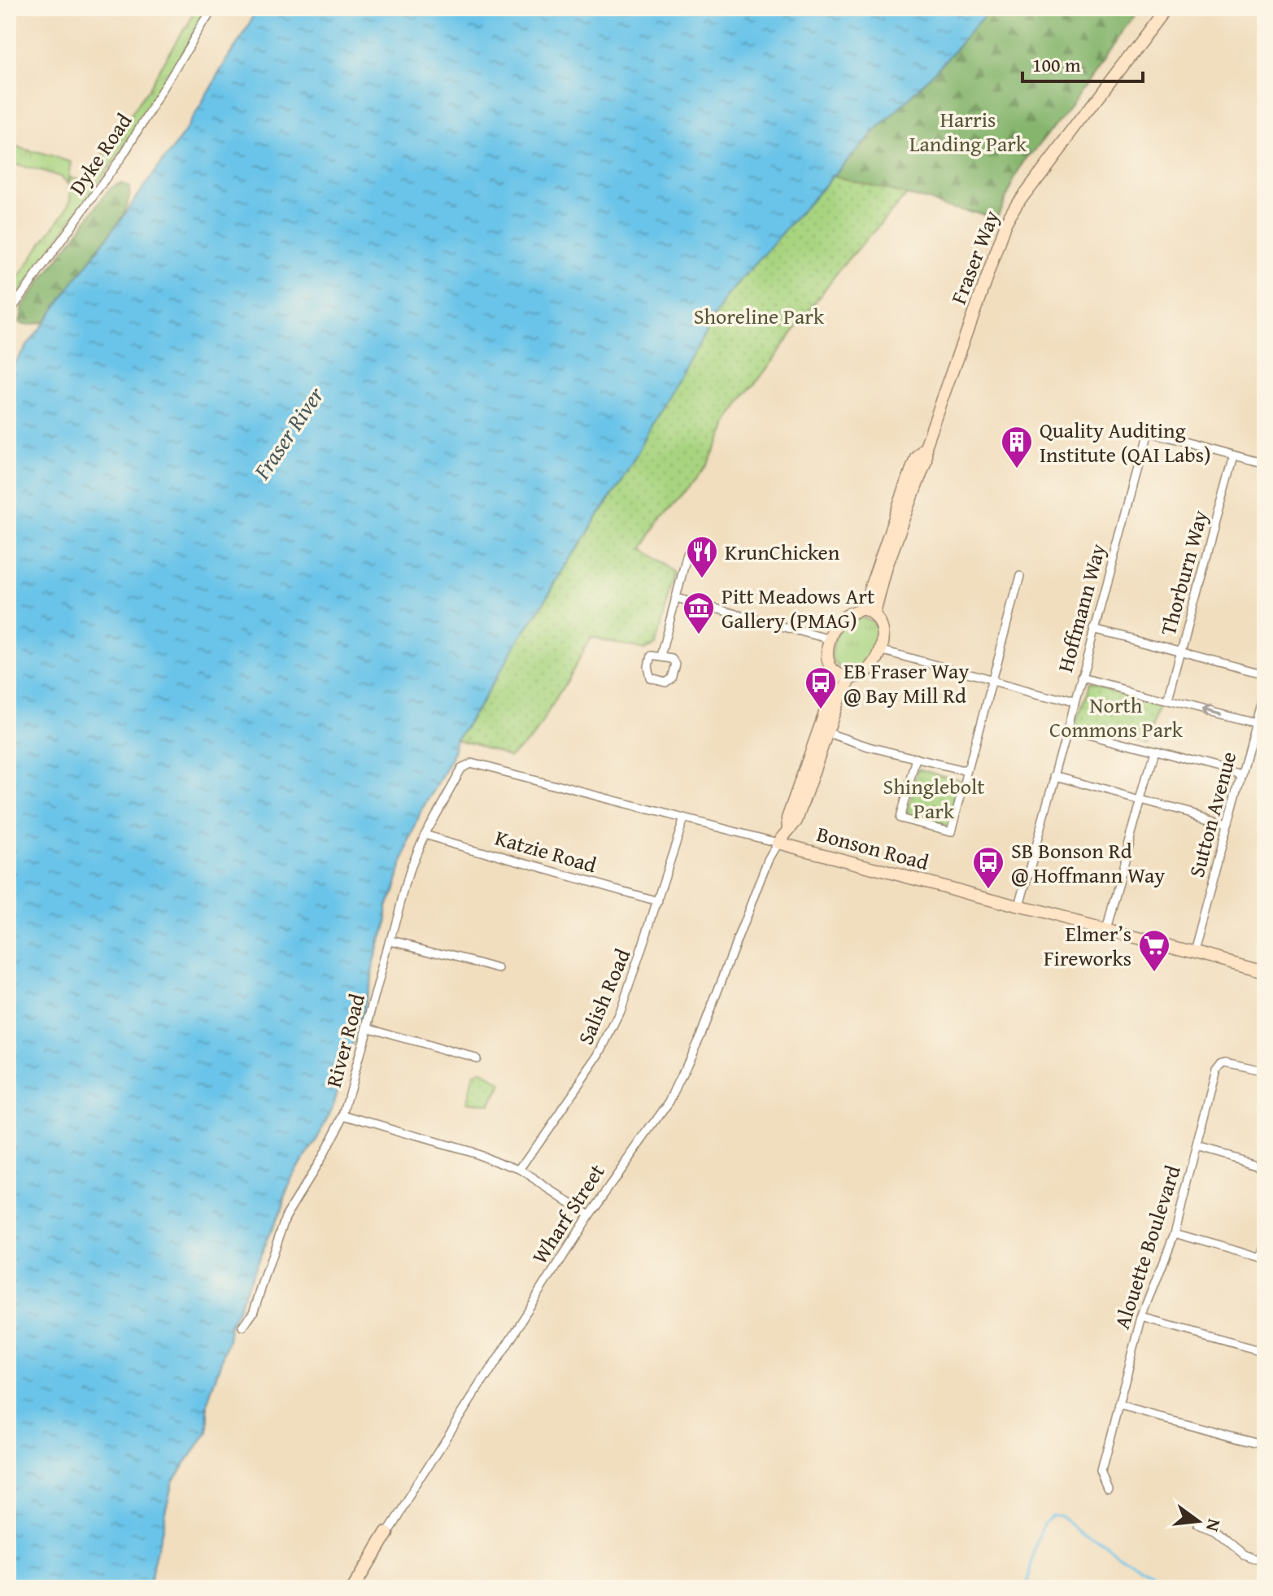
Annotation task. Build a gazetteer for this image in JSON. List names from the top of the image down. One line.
{"streets":{"street":["Dyke Road","Fraser Way","Thorburn Way","Hoffmann Way","Sutton Avenue","Bonson Road","Katzie Road","Salish Road","River Road","Wharf Street","Alouette Boulevard"]},"crossings":[["Thorburn Way","Hoffmann Way"],["Hoffmann Way","Bonson Road"],["Sutton Avenue","Bonson Road"],["Bonson Road","Salish Road"],["Bonson Road","River Road"],["Bonson Road","Wharf Street"],["Katzie Road","Salish Road"],["Katzie Road","River Road"]],"water":["Fraser River"],"parks":["Harris Landing Park","Shoreline Park","North Commons Park","Shinglebolt Park"],"places":{"building":["Quality Auditing Institute (QAI Labs)"],"restaurant":["KrunChicken"],"museum":["Pitt Meadows Art Gallery (PMAG)"],"bus stop":["EB Fraser Way @ Bay Mill Rd","SB Bonson Rd @ Hoffmann Way"],"supermarket":["Elmer’s Fireworks"]},"scale_bar":"100 m","north":"right"}
